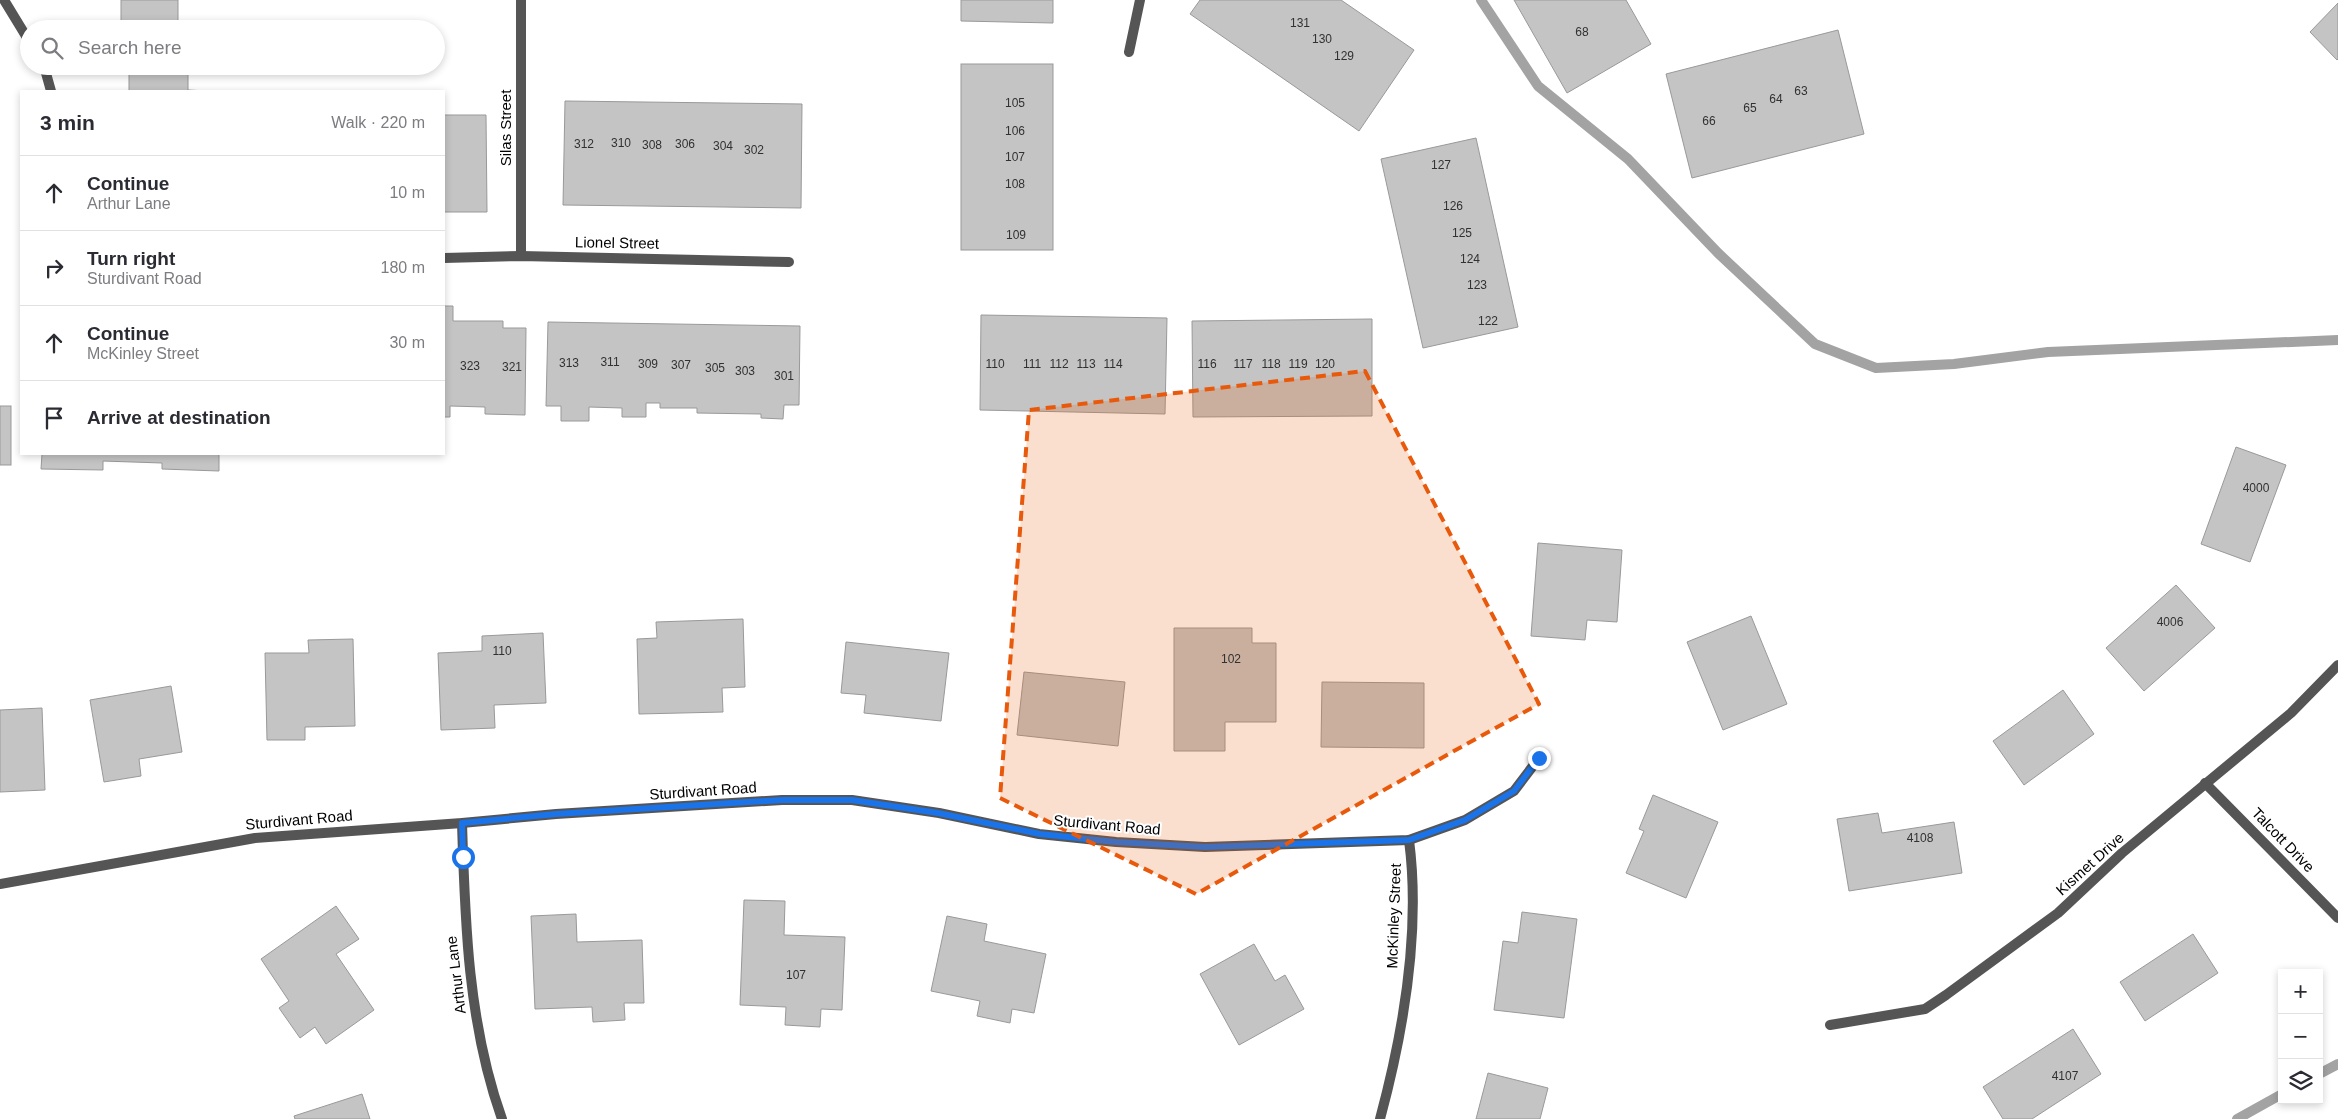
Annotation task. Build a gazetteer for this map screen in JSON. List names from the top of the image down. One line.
{"streets":{"street":["Silas Street","Lionel Street","Sturdivant Road","Talcott Drive","Kismet Drive","McKinley Street","Arthur Lane"]},"crossings":[["Silas Street","Lionel Street"],["Sturdivant Road","McKinley Street"],["Sturdivant Road","Arthur Lane"],["Talcott Drive","Kismet Drive"]],"house_numbers":["131","68","130","129","63","64","105","65","66","106","310","312","306","308","304","302","107","127","108","126","125","109","124","123","122","311","313","309","110","111","112","113","114","116","117","118","119","120","307","323","321","305","303","301","4000","4006","110","102","4108","107","4107"],"page":{"search":"Search here","heading":["3 min","Walk · 220 m"],"list":[["Continue","Arthur Lane","10 m"],["Turn right","Sturdivant Road","180 m"],["Continue","McKinley Street","30 m"],"Arrive at destination"],"map_buttons":["+","−"]}}
